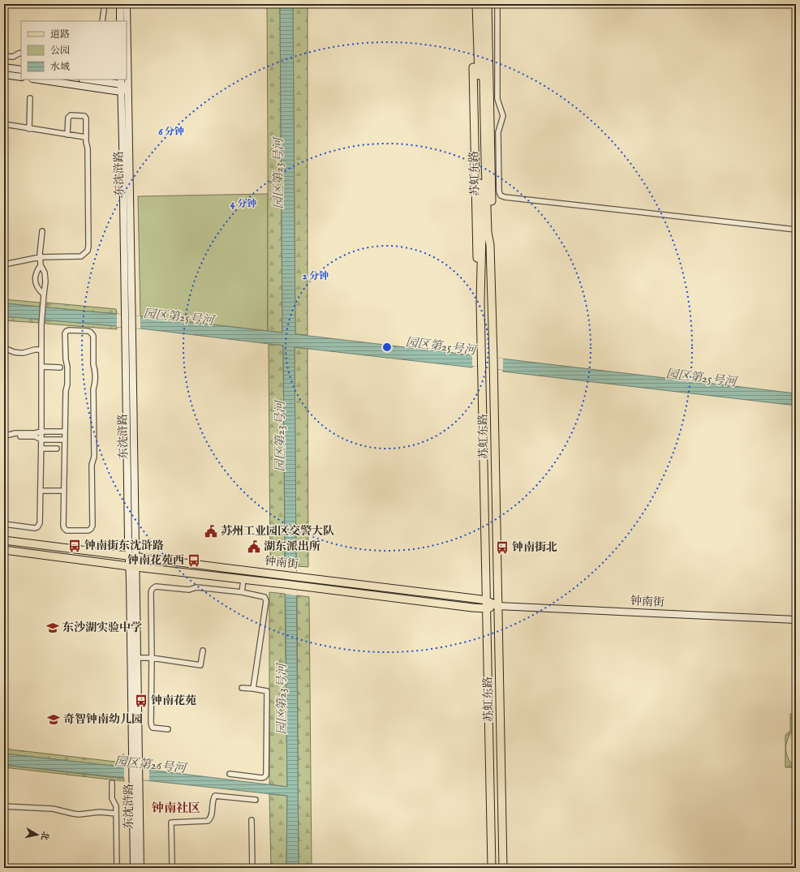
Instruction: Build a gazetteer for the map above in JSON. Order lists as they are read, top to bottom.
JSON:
{
  "streets": {
    "main road": ["东沈浒路", "苏虹东路", "钟南街"]
  },
  "crossings": [
    ["东沈浒路", "钟南街"],
    ["苏虹东路", "钟南街"]
  ],
  "districts": ["钟南社区"],
  "water": ["园区第23号河", "园区第25号河", "园区第26号河"],
  "places": {
    "public building": ["苏州工业园区交警大队", "湖东派出所"],
    "bus stop": [
      "钟南街东沈浒路",
      "钟南街北",
      "钟南花苑西",
      "钟南花苑"
    ],
    "school or university": ["东沙湖实验中学", "奇智钟南幼儿园"]
  },
  "legend": ["道路", "公园", "水域"],
  "north": "right",
  "rings": ["6 分钟", "4 分钟", "2 分钟"]
}
